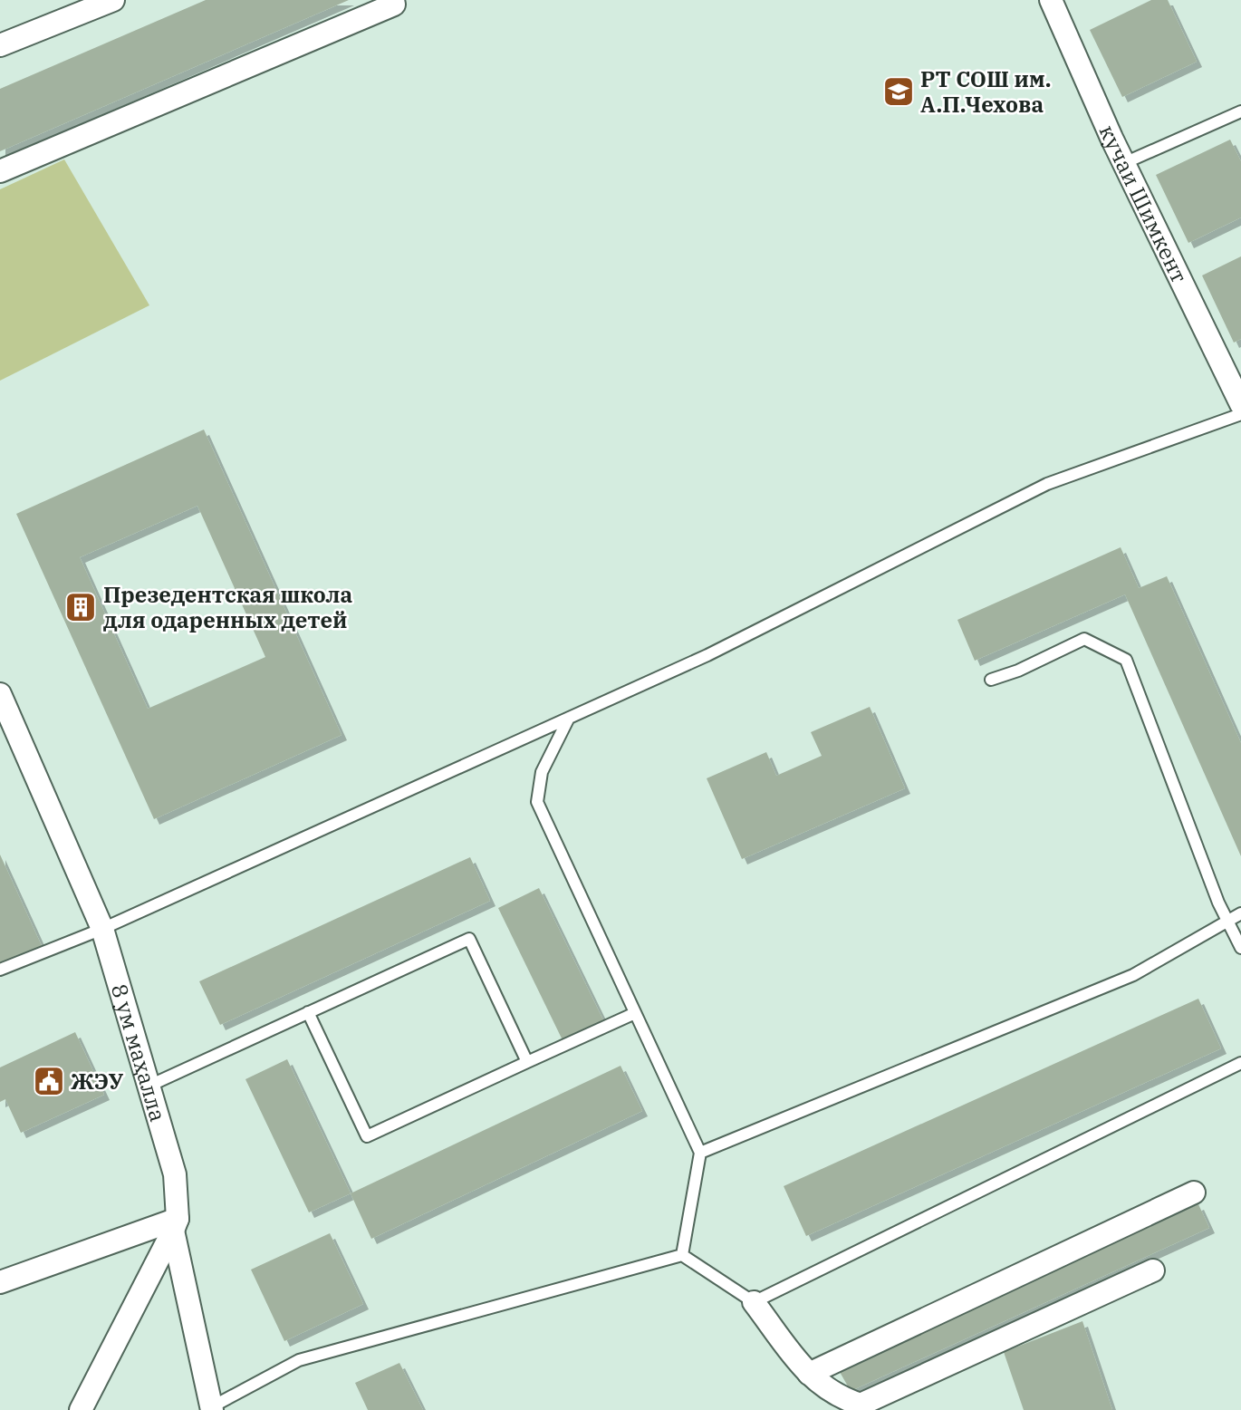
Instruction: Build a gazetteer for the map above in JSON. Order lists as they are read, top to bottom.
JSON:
{
  "streets": {
    "street": ["кучаи Шимкент", "8 ум маҳалла"]
  },
  "places": {
    "school or university": ["РТ СОШ им. А.П.Чехова"],
    "building": ["Презедентская школа для одаренных детей"],
    "public building": ["ЖЭУ"]
  }
}
